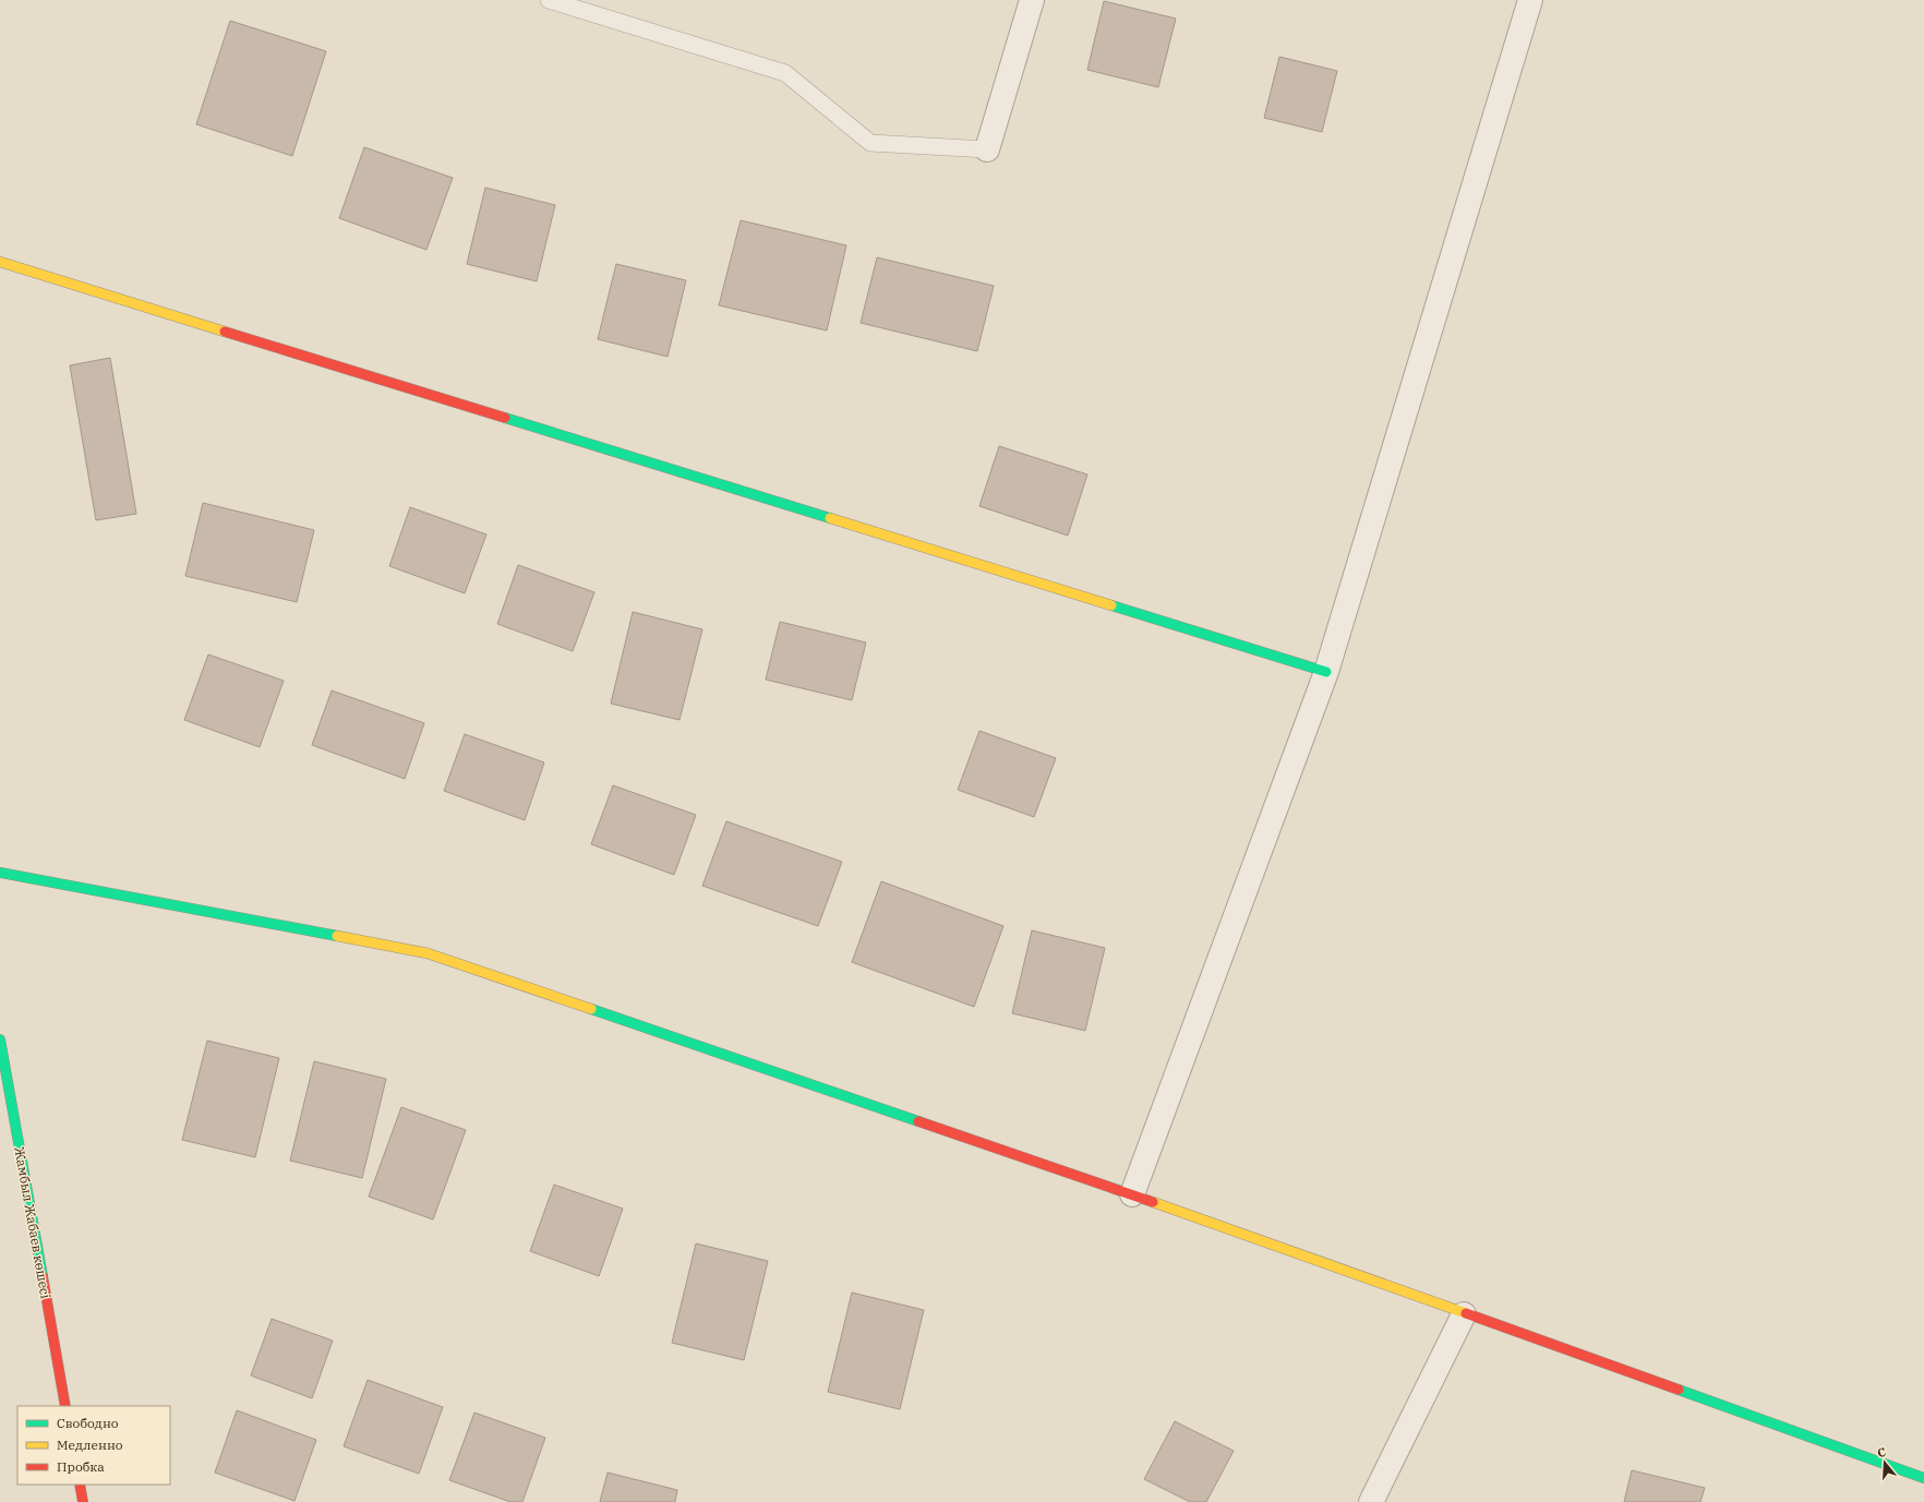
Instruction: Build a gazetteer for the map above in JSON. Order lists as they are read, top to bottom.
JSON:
{
  "streets": {
    "street": ["Жамбыл Жабаев көшесі"]
  },
  "legend": ["Свободно", "Медленно", "Пробка"],
  "north": "top"
}
